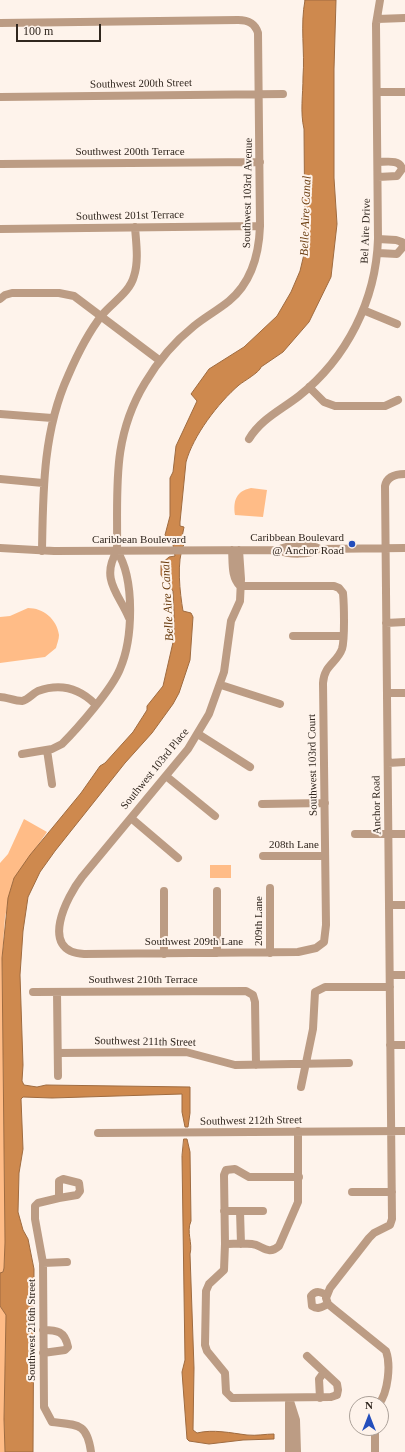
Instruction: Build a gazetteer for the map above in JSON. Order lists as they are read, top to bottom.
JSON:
{
  "streets": {
    "street": [
      "Southwest 200th Street",
      "Southwest 200th Terrace",
      "Southwest 103rd Avenue",
      "Southwest 201st Terrace",
      "Bel Aire Drive",
      "Caribbean Boulevard",
      "Southwest 103rd Court",
      "Southwest 103rd Place",
      "Anchor Road",
      "208th Lane",
      "209th Lane",
      "Southwest 209th Lane",
      "Southwest 210th Terrace",
      "Southwest 211th Street",
      "Southwest 212th Street",
      "Southwest 216th Street"
    ]
  },
  "crossings": [
    ["Southwest 200th Street", "Southwest 103rd Avenue"],
    ["Southwest 200th Terrace", "Southwest 103rd Avenue"],
    ["Southwest 103rd Avenue", "Southwest 201st Terrace"],
    ["Southwest 103rd Avenue", "Caribbean Boulevard"],
    ["Caribbean Boulevard", "Southwest 103rd Place"],
    ["Caribbean Boulevard", "Anchor Road"],
    ["Southwest 103rd Court", "Southwest 103rd Place"],
    ["Southwest 103rd Court", "208th Lane"],
    ["Southwest 103rd Court", "Southwest 209th Lane"],
    ["Southwest 103rd Place", "Southwest 209th Lane"],
    ["Anchor Road", "Southwest 212th Street"],
    ["209th Lane", "Southwest 209th Lane"],
    ["Southwest 210th Terrace", "Southwest 211th Street"]
  ],
  "water": ["Belle Aire Canal"],
  "places": ["Caribbean Boulevard @ Anchor Road"],
  "scale_bar": "100 m",
  "north": "top"
}
